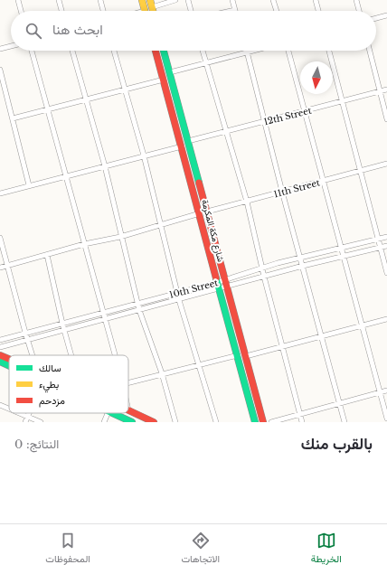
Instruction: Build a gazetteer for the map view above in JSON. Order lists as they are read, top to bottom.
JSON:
{
  "streets": {
    "main road": ["شارع مكة المكرمة"],
    "street": ["12th Street", "11th Street", "10th Street"]
  },
  "crossings": [
    ["12th Street", "شارع مكة المكرمة"],
    ["11th Street", "شارع مكة المكرمة"],
    ["شارع مكة المكرمة", "10th Street"]
  ],
  "legend": ["سالك", "بطيء", "مزدحم"],
  "north": "bottom",
  "page": {
    "search": "ابحث هنا",
    "heading": ["بالقرب منك", "النتائج: 0"],
    "nav": ["الخريطة", "الاتجاهات", "المحفوظات"]
  }
}
